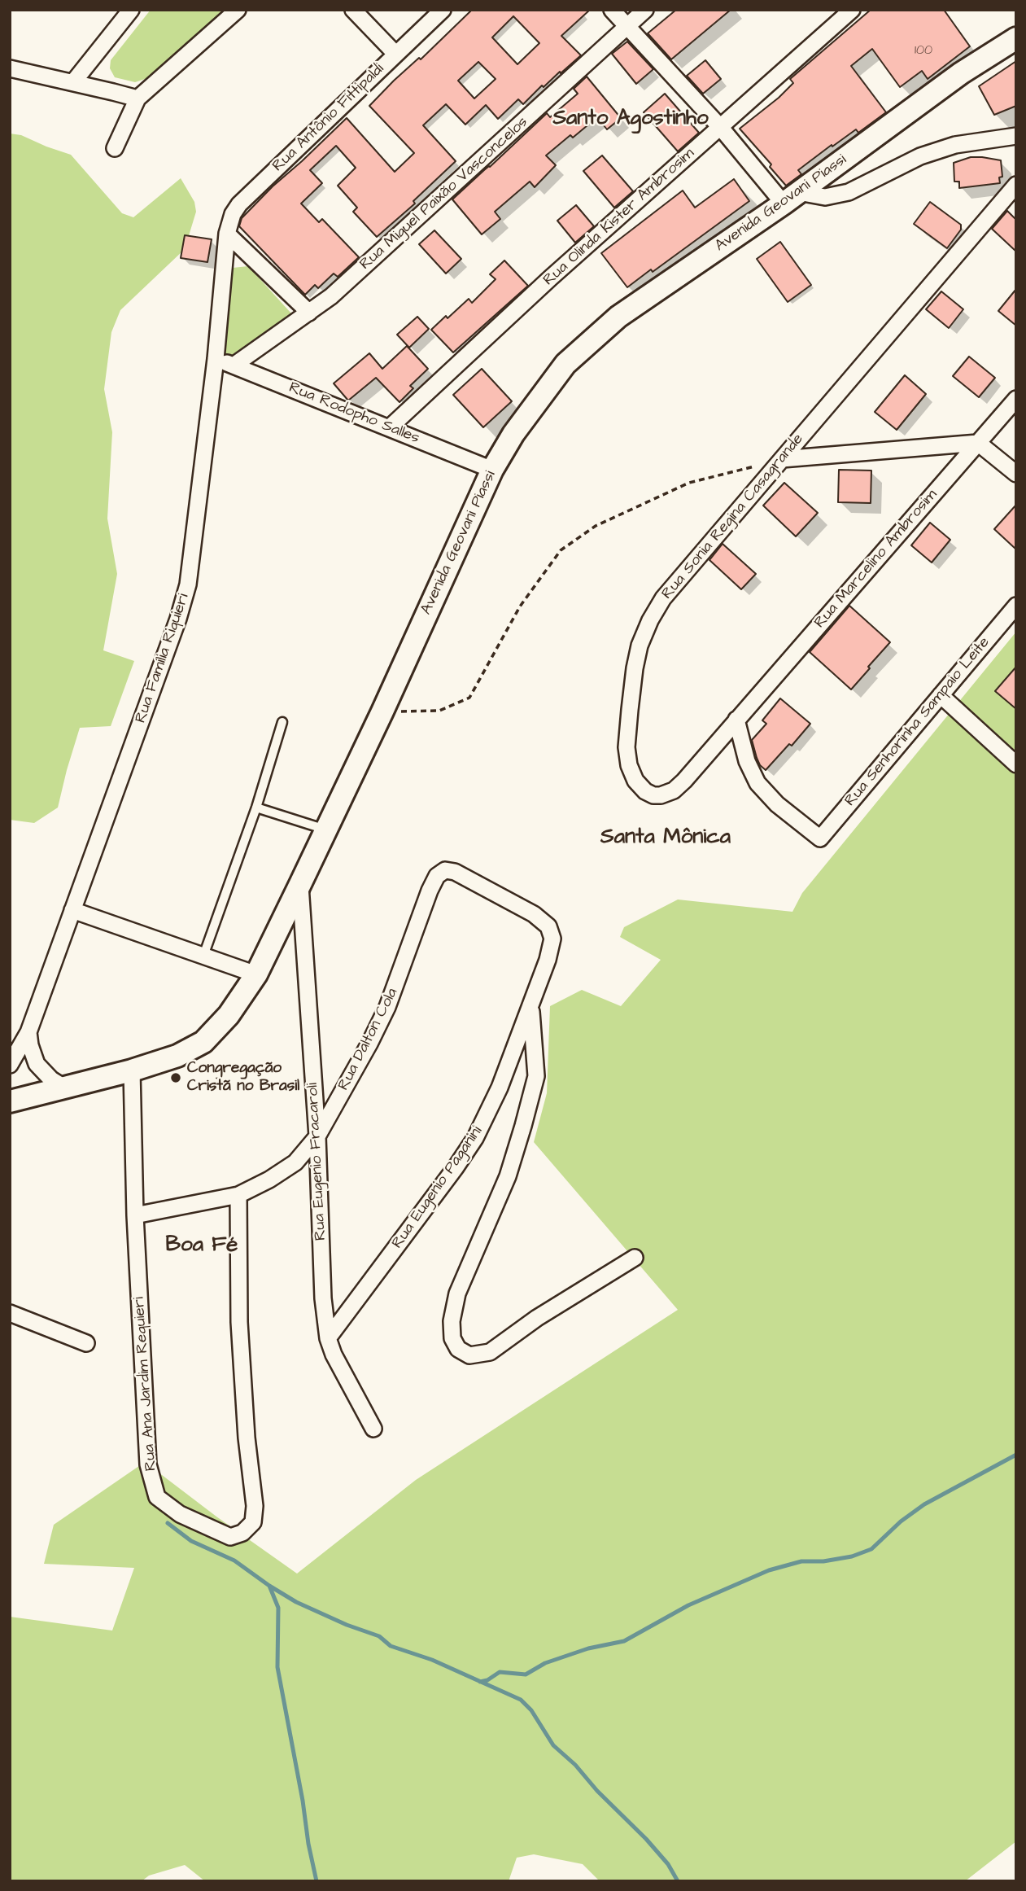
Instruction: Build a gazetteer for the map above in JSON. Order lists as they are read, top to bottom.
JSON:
{
  "streets": {
    "main road": ["Avenida Geovani Piassi"],
    "street": [
      "Rua Antônio Fittipaldi",
      "Rua Miguel Paixão Vasconcelos",
      "Rua Olinda Kister Ambrosim",
      "Rua Rodopho Salles",
      "Rua Sonia Regina Casagrande",
      "Rua Marcelino Ambrosim",
      "Rua Família Riquieri",
      "Rua Senhorinha Sampaio Leite",
      "Rua Dalton Cola",
      "Rua Eugenio Fracaroli",
      "Rua Eugenio Paganini",
      "Rua Ana Jardim Requieri"
    ]
  },
  "crossings": [
    ["Rua Antônio Fittipaldi", "Rua Família Riquieri"],
    ["Rua Miguel Paixão Vasconcelos", "Rua Rodopho Salles"],
    ["Avenida Geovani Piassi", "Rua Rodopho Salles"],
    ["Avenida Geovani Piassi", "Rua Eugenio Fracaroli"],
    ["Avenida Geovani Piassi", "Rua Ana Jardim Requieri"],
    ["Rua Olinda Kister Ambrosim", "Rua Rodopho Salles"],
    ["Rua Rodopho Salles", "Rua Família Riquieri"],
    ["Rua Sonia Regina Casagrande", "Rua Marcelino Ambrosim"],
    ["Rua Sonia Regina Casagrande", "Rua Senhorinha Sampaio Leite"],
    ["Rua Marcelino Ambrosim", "Rua Senhorinha Sampaio Leite"],
    ["Rua Dalton Cola", "Rua Eugenio Fracaroli"],
    ["Rua Dalton Cola", "Rua Eugenio Paganini"],
    ["Rua Dalton Cola", "Rua Ana Jardim Requieri"],
    ["Rua Eugenio Fracaroli", "Rua Eugenio Paganini"]
  ],
  "districts": ["Santo Agostinho", "Santa Mônica", "Boa Fé"],
  "places": ["Congregação Cristã no Brasil"],
  "house_numbers": ["100"]
}
